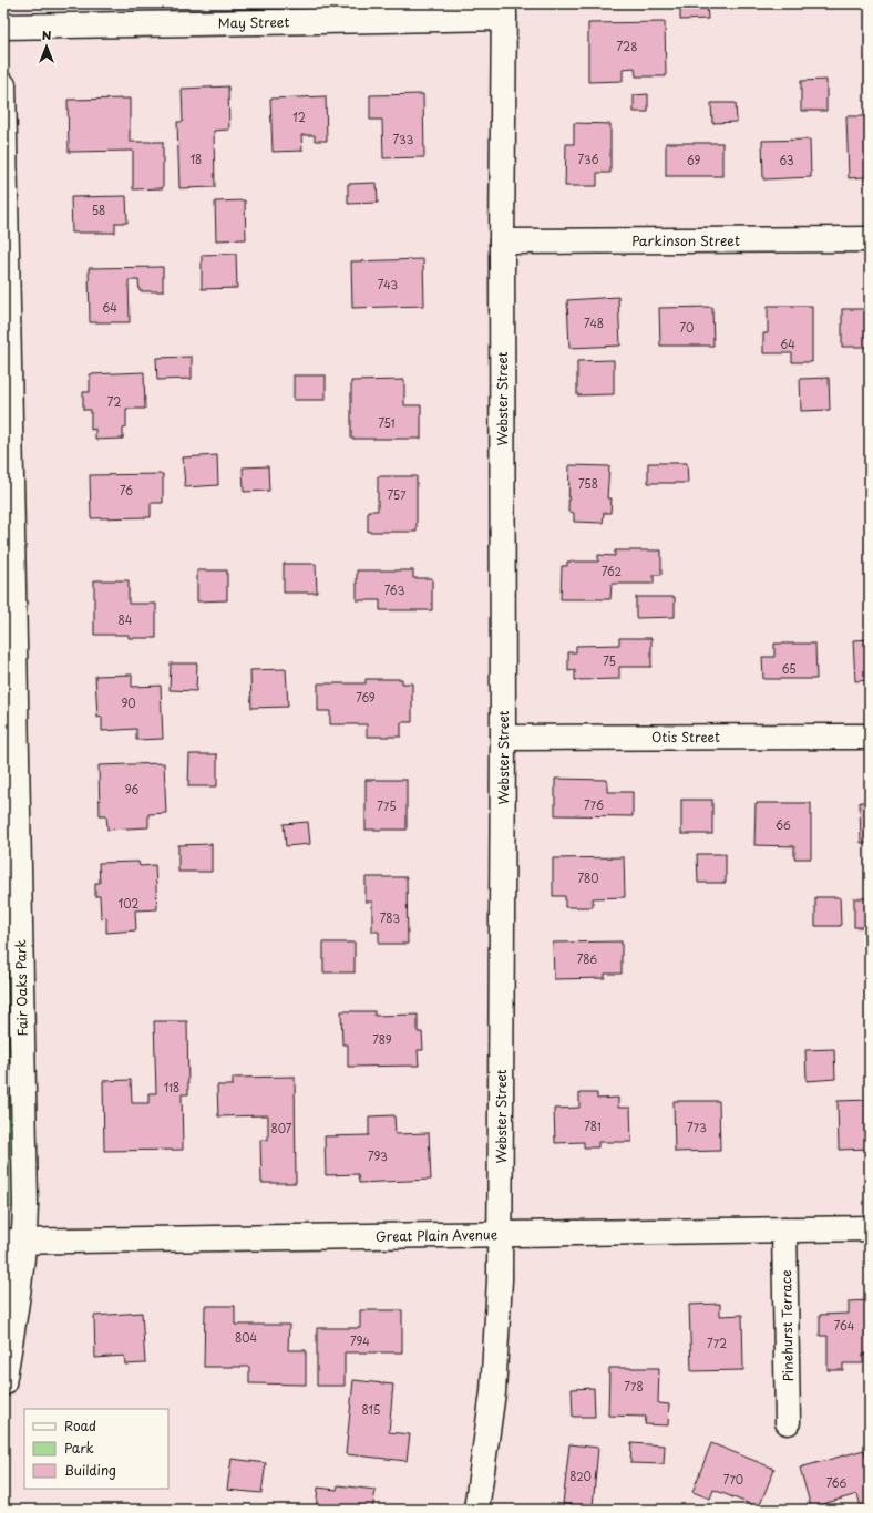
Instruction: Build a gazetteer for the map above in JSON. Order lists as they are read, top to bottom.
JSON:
{
  "streets": {
    "street": [
      "May Street",
      "Parkinson Street",
      "Webster Street",
      "Otis Street",
      "Fair Oaks Park",
      "Great Plain Avenue",
      "Pinehurst Terrace"
    ]
  },
  "crossings": [
    ["May Street", "Webster Street"],
    ["Parkinson Street", "Webster Street"],
    ["Webster Street", "Otis Street"],
    ["Webster Street", "Great Plain Avenue"],
    ["Fair Oaks Park", "Great Plain Avenue"],
    ["Great Plain Avenue", "Pinehurst Terrace"]
  ],
  "house_numbers": [
    "728",
    "12",
    "733",
    "18",
    "736",
    "69",
    "63",
    "58",
    "743",
    "64",
    "748",
    "70",
    "64",
    "72",
    "751",
    "758",
    "76",
    "757",
    "762",
    "763",
    "84",
    "75",
    "65",
    "769",
    "90",
    "96",
    "776",
    "775",
    "66",
    "780",
    "102",
    "783",
    "786",
    "789",
    "118",
    "781",
    "773",
    "807",
    "793",
    "764",
    "804",
    "794",
    "772",
    "778",
    "815",
    "820",
    "770",
    "766"
  ],
  "legend": ["Road", "Park", "Building"],
  "north": "top"
}
